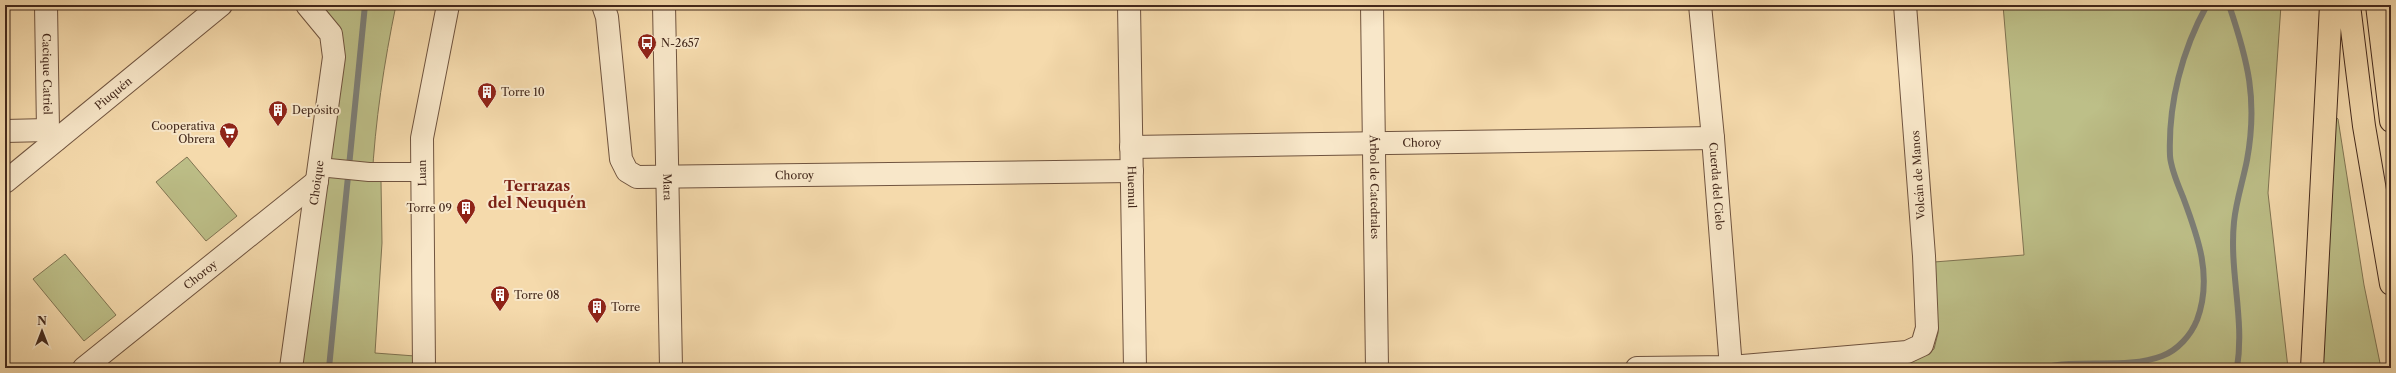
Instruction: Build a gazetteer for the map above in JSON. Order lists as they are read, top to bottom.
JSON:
{
  "streets": {
    "street": [
      "Cacique Catriel",
      "Piuquén",
      "Choroy",
      "Luan",
      "Volcán de Manos",
      "Choique",
      "Huemul",
      "Árbol de Catedrales",
      "Cuerda del Cielo",
      "Mara"
    ]
  },
  "crossings": [
    ["Cacique Catriel", "Piuquén"],
    ["Choroy", "Choique"],
    ["Choroy", "Huemul"],
    ["Choroy", "Árbol de Catedrales"],
    ["Choroy", "Cuerda del Cielo"],
    ["Choroy", "Mara"],
    ["Volcán de Manos", "Cuerda del Cielo"]
  ],
  "districts": ["Terrazas del Neuquén"],
  "places": {
    "bus stop": ["N-2657"],
    "building": [
      "Torre 10",
      "Depósito",
      "Torre 09",
      "Torre 08",
      "Torre"
    ],
    "supermarket": ["Cooperativa Obrera"]
  },
  "north": "top"
}
